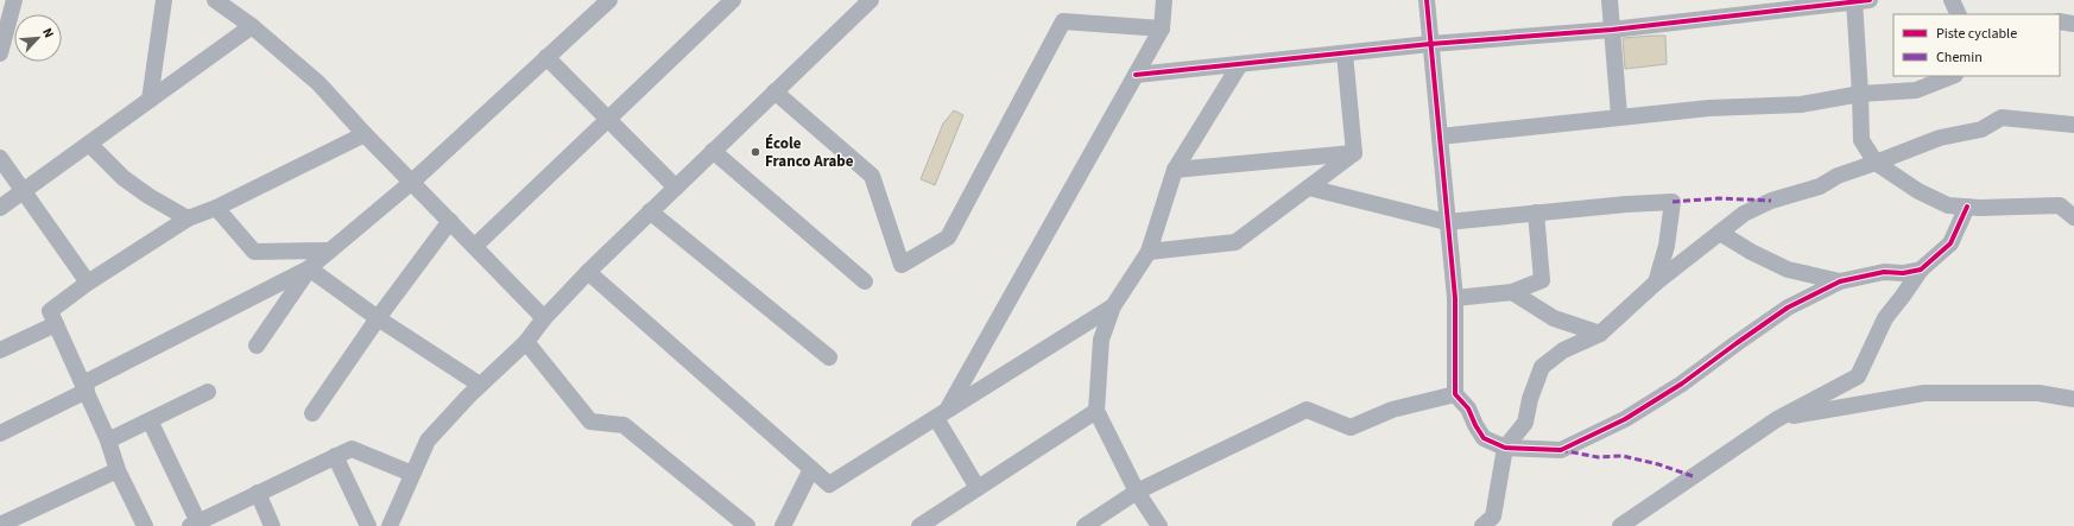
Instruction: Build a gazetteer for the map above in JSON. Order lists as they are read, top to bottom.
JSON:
{
  "places": ["École Franco Arabe"],
  "legend": ["Piste cyclable", "Chemin"],
  "north": "top right"
}
